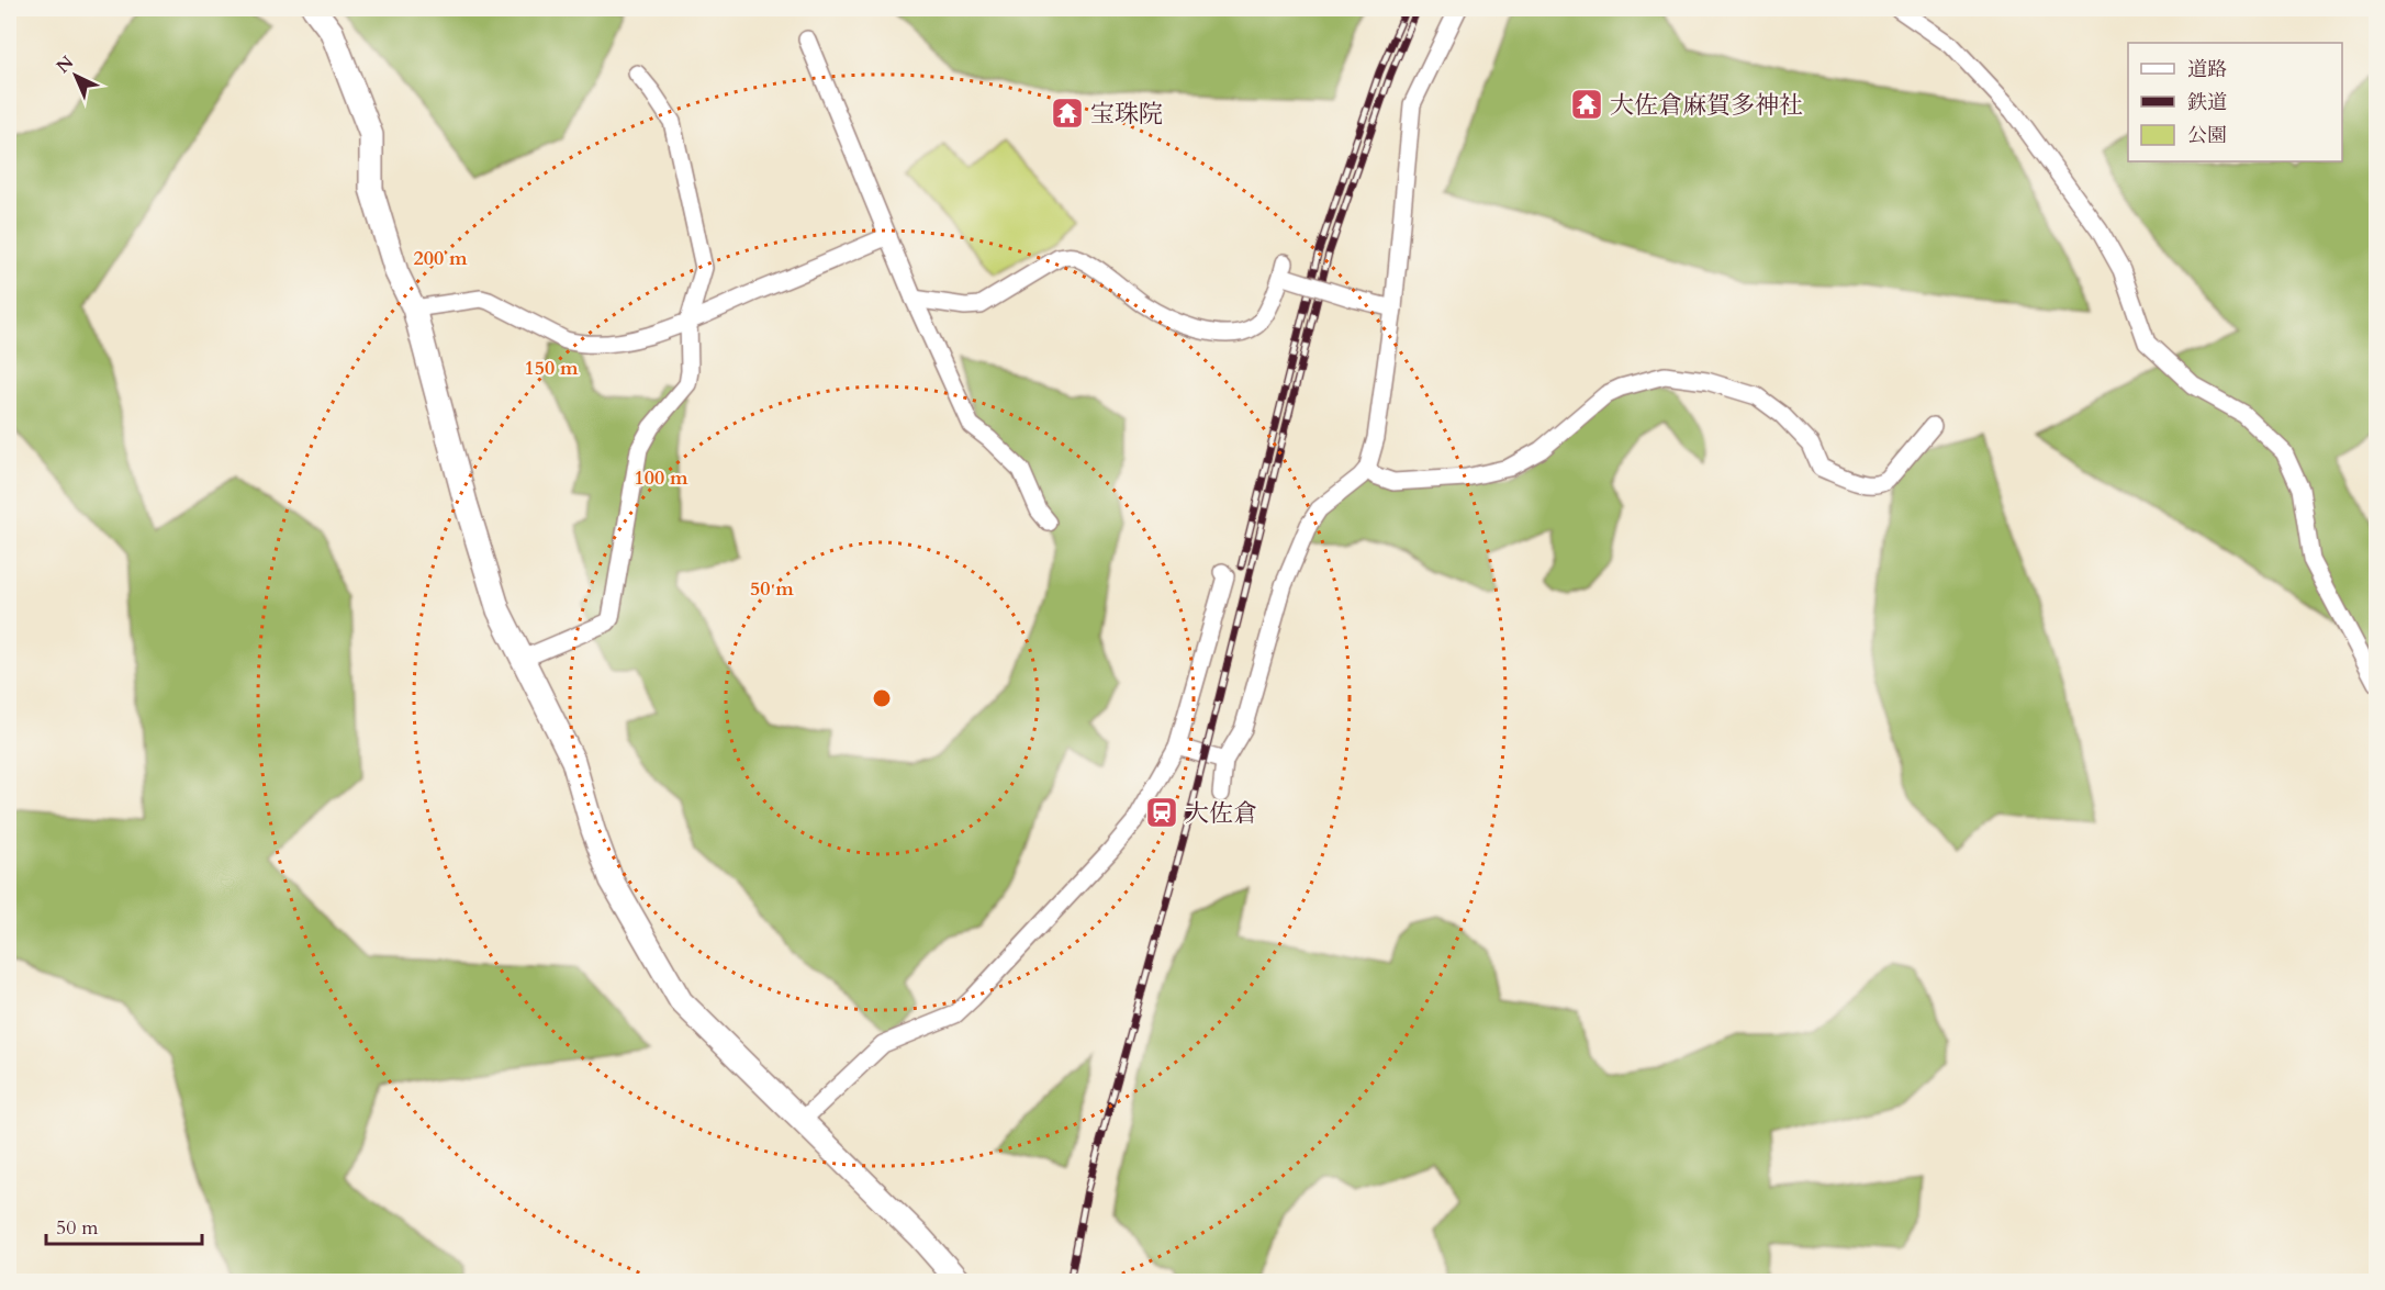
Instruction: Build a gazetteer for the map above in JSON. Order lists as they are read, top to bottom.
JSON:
{
  "places": {
    "temple": ["大佐倉麻賀多神社", "宝珠院"],
    "station": ["大佐倉"]
  },
  "legend": ["道路", "鉄道", "公園"],
  "scale_bar": "50 m",
  "north": "top left",
  "rings": [
    "200 m",
    "150 m",
    "100 m",
    "50 m"
  ]
}
